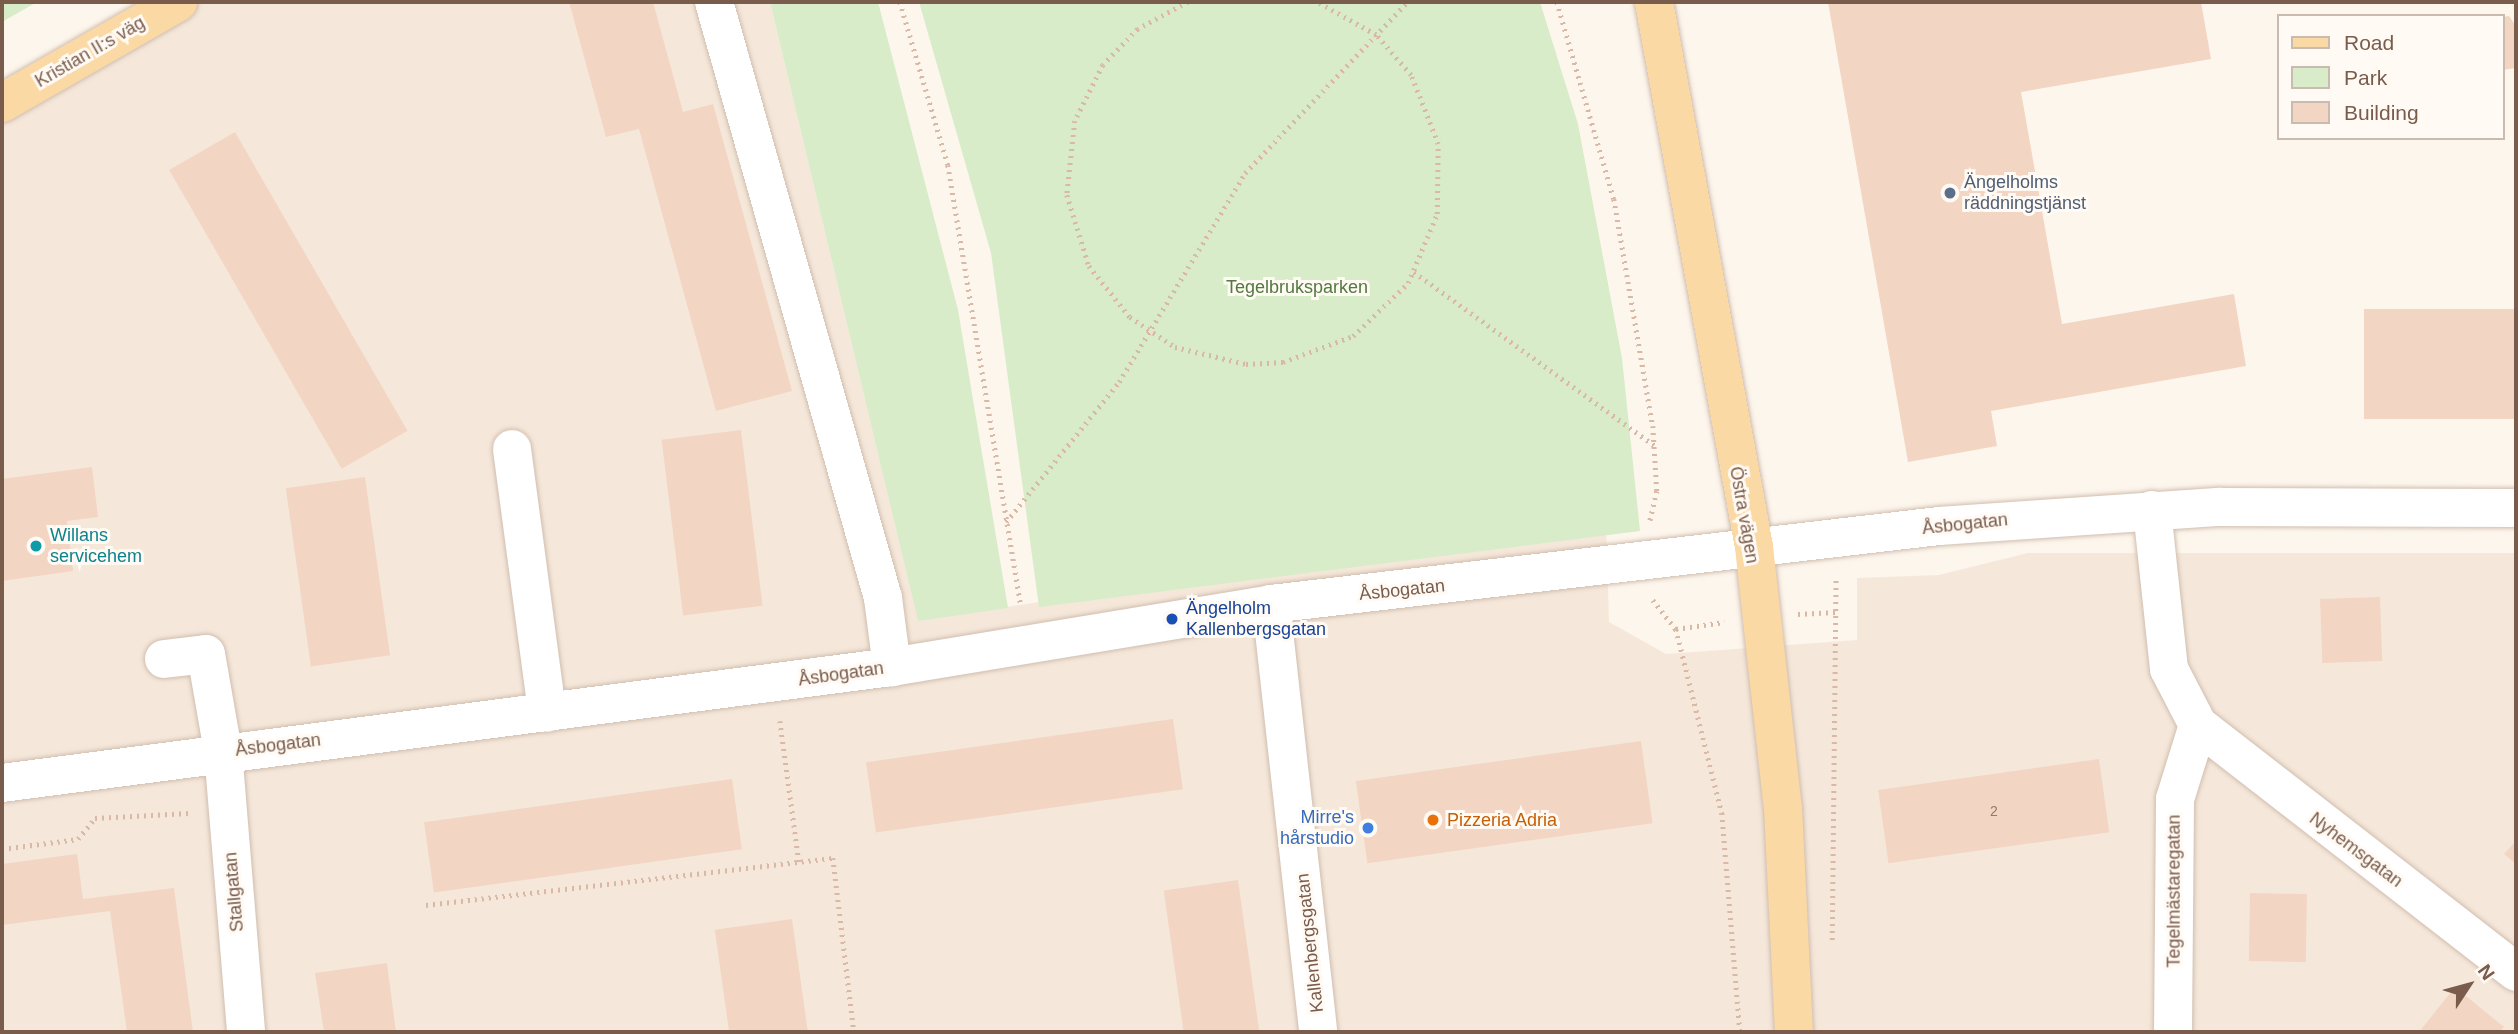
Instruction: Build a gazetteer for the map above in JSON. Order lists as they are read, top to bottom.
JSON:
{
  "streets": {
    "main road": ["Kristian II:s väg", "Östra vägen"],
    "street": [
      "Åsbogatan",
      "Nyhemsgatan",
      "Tegelmästaregatan",
      "Stallgatan",
      "Kallenbergsgatan"
    ]
  },
  "crossings": [
    ["Östra vägen", "Åsbogatan"],
    ["Åsbogatan", "Stallgatan"],
    ["Åsbogatan", "Kallenbergsgatan"],
    ["Nyhemsgatan", "Tegelmästaregatan"]
  ],
  "parks": ["Tegelbruksparken"],
  "places": [
    "Ängelholms räddningstjänst",
    "Willans servicehem",
    "Ängelholm Kallenbergsgatan",
    "Pizzeria Adria",
    "Mirre's hårstudio"
  ],
  "house_numbers": ["2"],
  "legend": ["Road", "Park", "Building"],
  "north": "top right"
}
